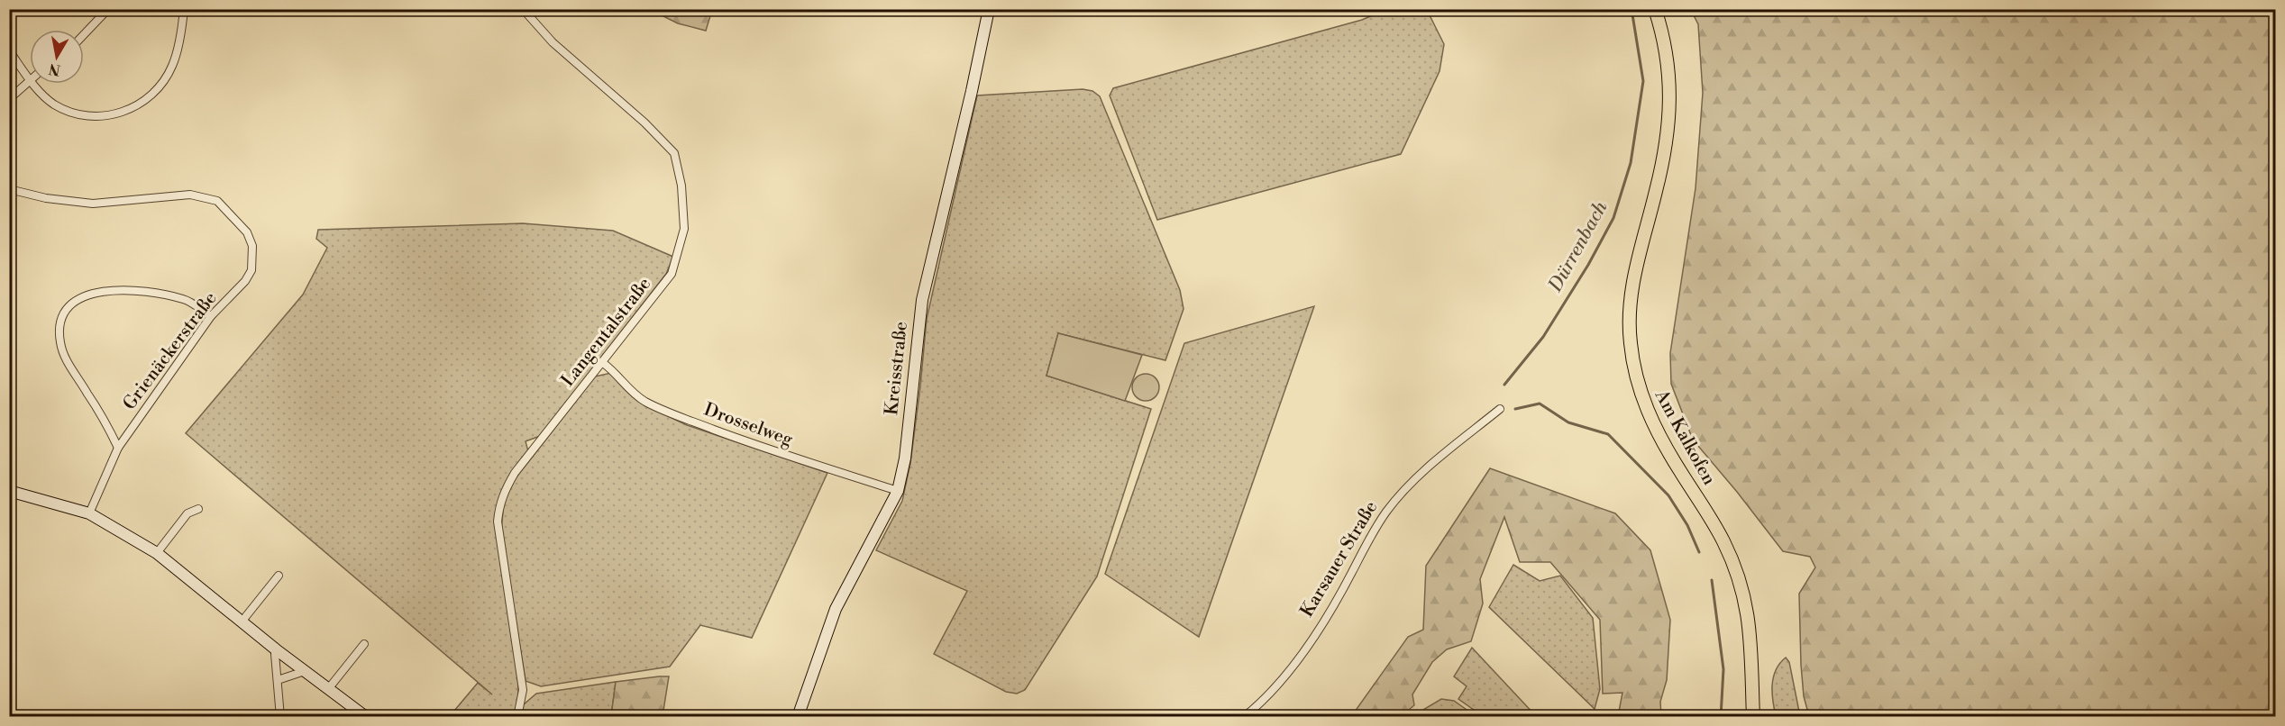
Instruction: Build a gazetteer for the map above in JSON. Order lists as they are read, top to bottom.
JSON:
{
  "streets": {
    "main road": ["Am Kalkofen"],
    "street": [
      "Langentalstraße",
      "Grienäckerstraße",
      "Kreisstraße",
      "Drosselweg",
      "Karsauer Straße"
    ]
  },
  "crossings": [
    ["Langentalstraße", "Drosselweg"],
    ["Kreisstraße", "Drosselweg"]
  ],
  "water": ["Dürrenbach"],
  "north": "bottom"
}
